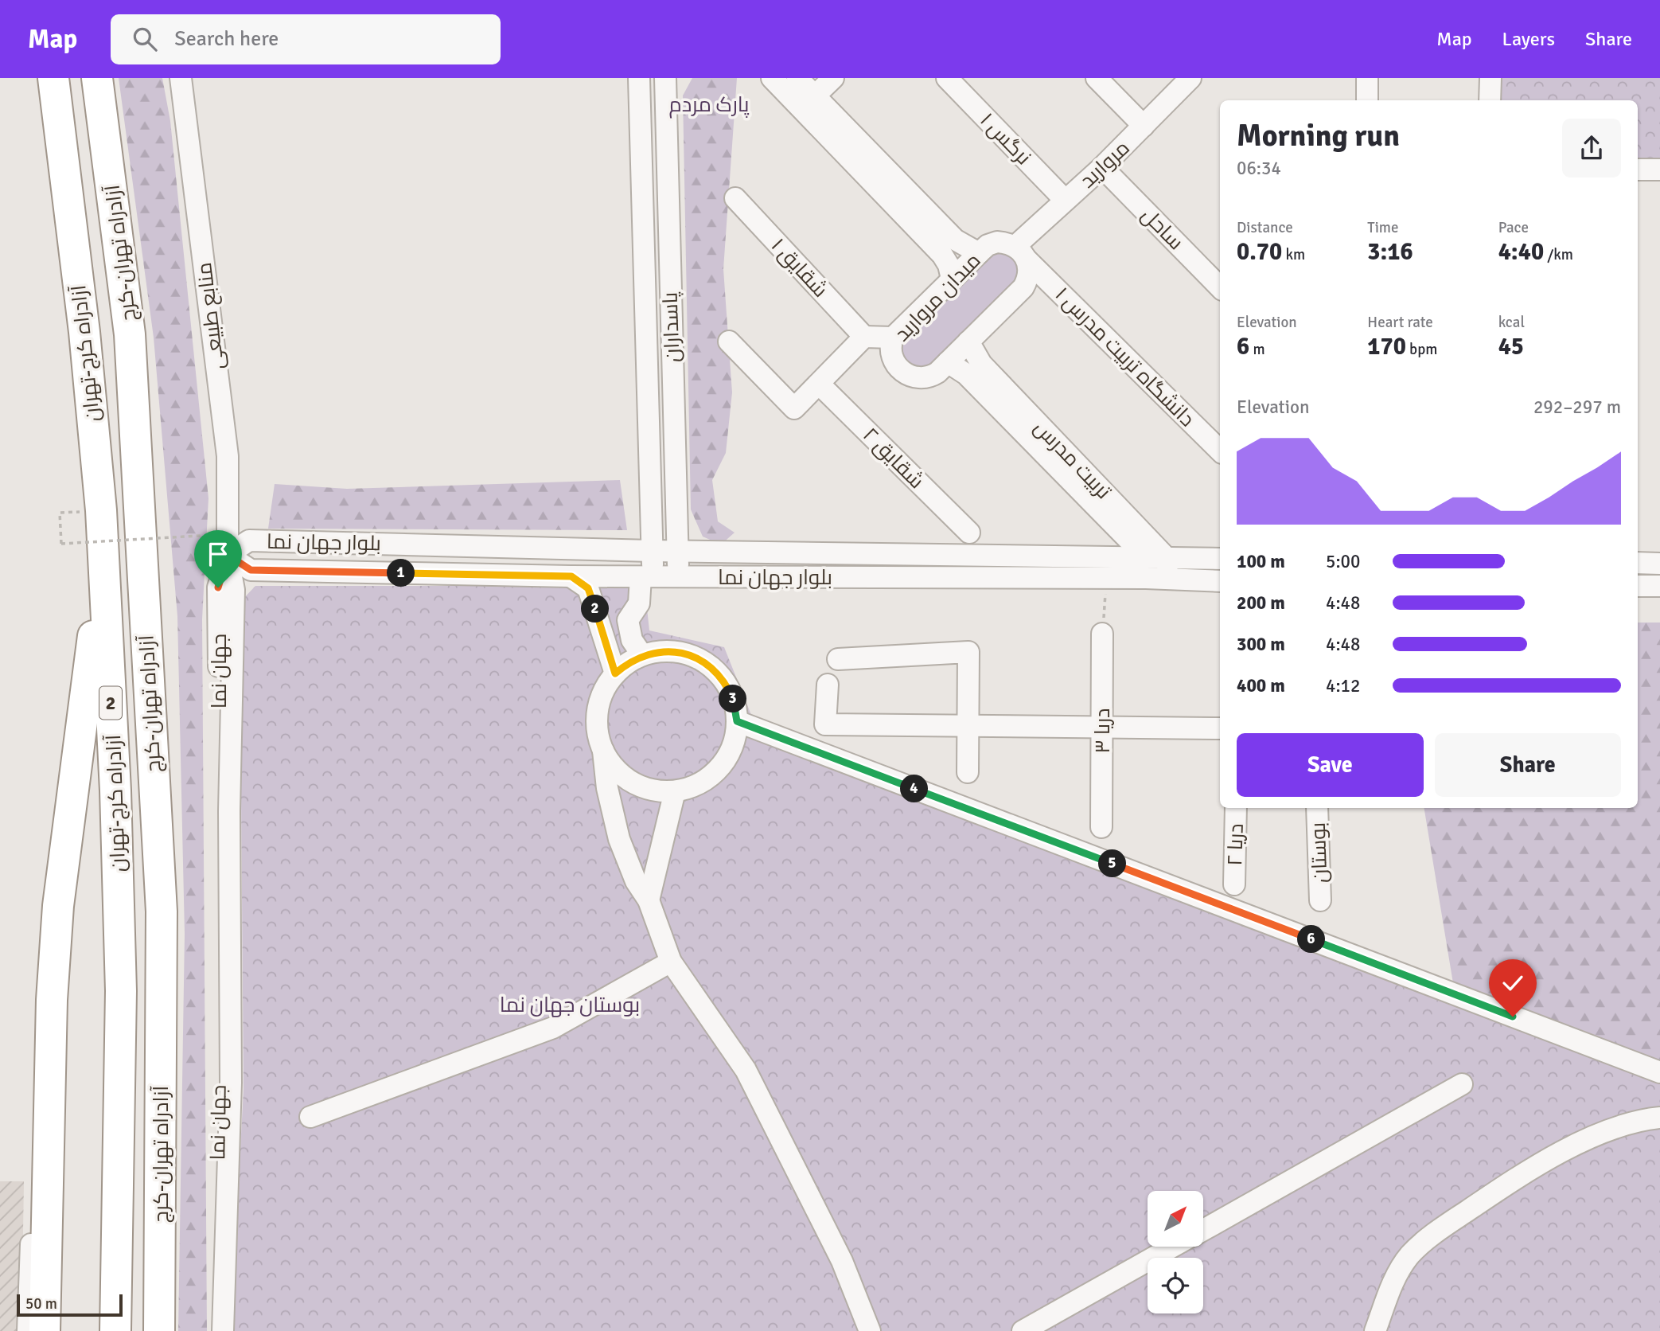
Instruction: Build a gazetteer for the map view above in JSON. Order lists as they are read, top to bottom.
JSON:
{
  "streets": {
    "highway": ["آزادراه تهران-کرج", "آزادراه کرج-تهران", "2"],
    "street": [
      "نرگس ۱",
      "مروارید",
      "ساحل",
      "شقایق ۱",
      "میدان مروارید",
      "منابع طبیعی",
      "پاسداران",
      "۱ دانشگاه تربیت مدرس",
      "شقایق ۲",
      "تربیت مدرس",
      "بلوار جهان نما",
      "جهان نما",
      "دریا ۳",
      "دریا ۲",
      "بوستان"
    ]
  },
  "crossings": [
    ["نرگس ۱", "مروارید"],
    ["مروارید", "ساحل"],
    ["مروارید", "میدان مروارید"],
    ["مروارید", "۱ دانشگاه تربیت مدرس"],
    ["میدان مروارید", "۱ دانشگاه تربیت مدرس"],
    ["میدان مروارید", "تربیت مدرس"],
    ["منابع طبیعی", "بلوار جهان نما"],
    ["منابع طبیعی", "جهان نما"],
    ["پاسداران", "بلوار جهان نما"],
    ["تربیت مدرس", "بلوار جهان نما"],
    ["بلوار جهان نما", "جهان نما"]
  ],
  "parks": ["پارک مردم", "بوستان جهان نما"],
  "scale_bar": "50 m",
  "north": "top right",
  "page": {
    "header": "Map",
    "search": "Search here",
    "nav": ["Map", "Layers", "Share"],
    "heading": ["Morning run", "06:34"],
    "stats": [
      ["Distance", "0.70 km"],
      ["Time", "3:16"],
      ["Pace", "4:40 /km"],
      ["Elevation", "6 m"],
      ["Heart rate", "170 bpm"],
      ["kcal", "45"]
    ],
    "chart": ["Elevation", "292–297 m"],
    "list": [
      {
        "name": "100 m",
        "note": "5:00"
      },
      {
        "name": "200 m",
        "note": "4:48"
      },
      {
        "name": "300 m",
        "note": "4:48"
      },
      {
        "name": "400 m",
        "note": "4:12"
      }
    ],
    "pins": [
      "1",
      "2",
      "3",
      "4",
      "5",
      "6"
    ],
    "buttons": ["Save", "Share"],
    "scale": "50 m"
  }
}
